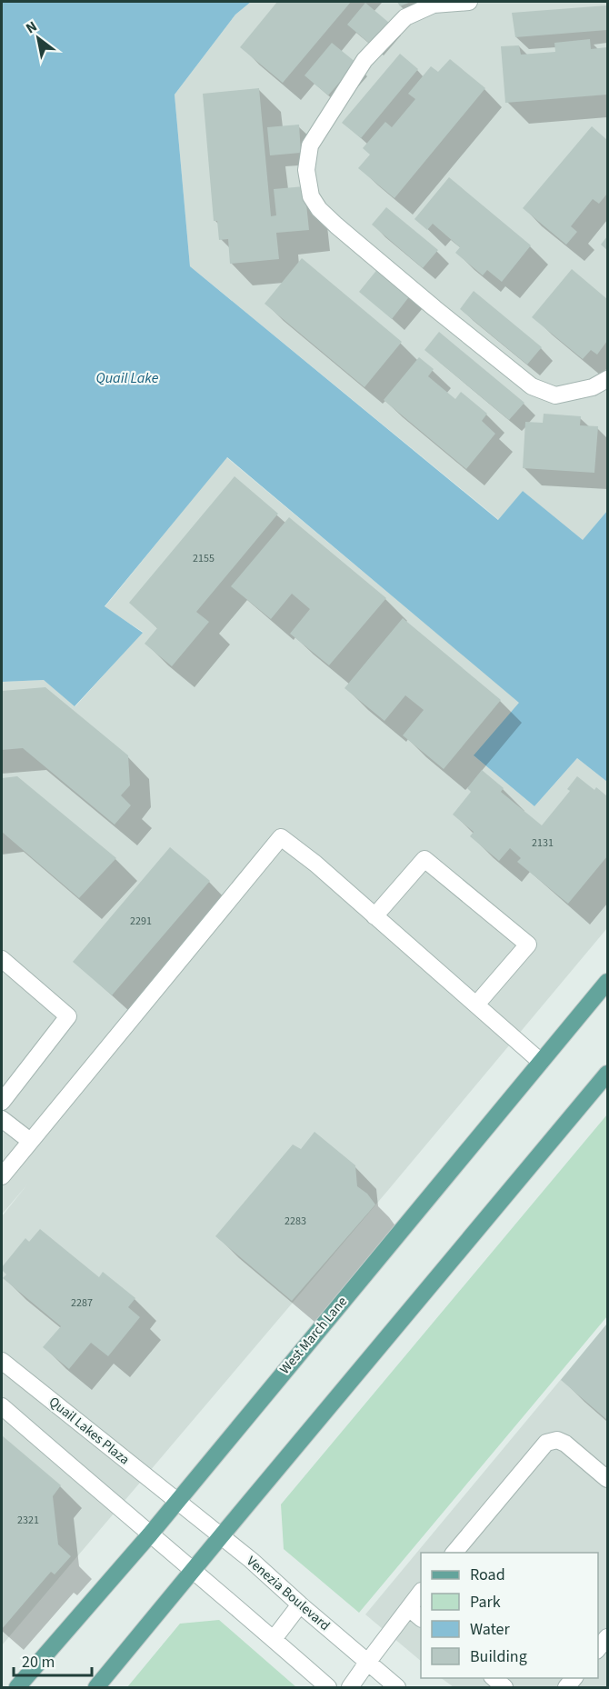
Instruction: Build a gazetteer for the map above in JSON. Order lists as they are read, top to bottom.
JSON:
{
  "streets": {
    "main road": ["West March Lane"],
    "street": ["Quail Lakes Plaza", "Venezia Boulevard"]
  },
  "crossings": [
    ["West March Lane", "Quail Lakes Plaza"],
    ["West March Lane", "Venezia Boulevard"],
    ["Quail Lakes Plaza", "Venezia Boulevard"]
  ],
  "water": ["Quail Lake"],
  "house_numbers": [
    "2155",
    "2131",
    "2291",
    "2283",
    "2287",
    "2321"
  ],
  "legend": [
    "Road",
    "Park",
    "Water",
    "Building"
  ],
  "scale_bar": "20 m",
  "north": "top left"
}
